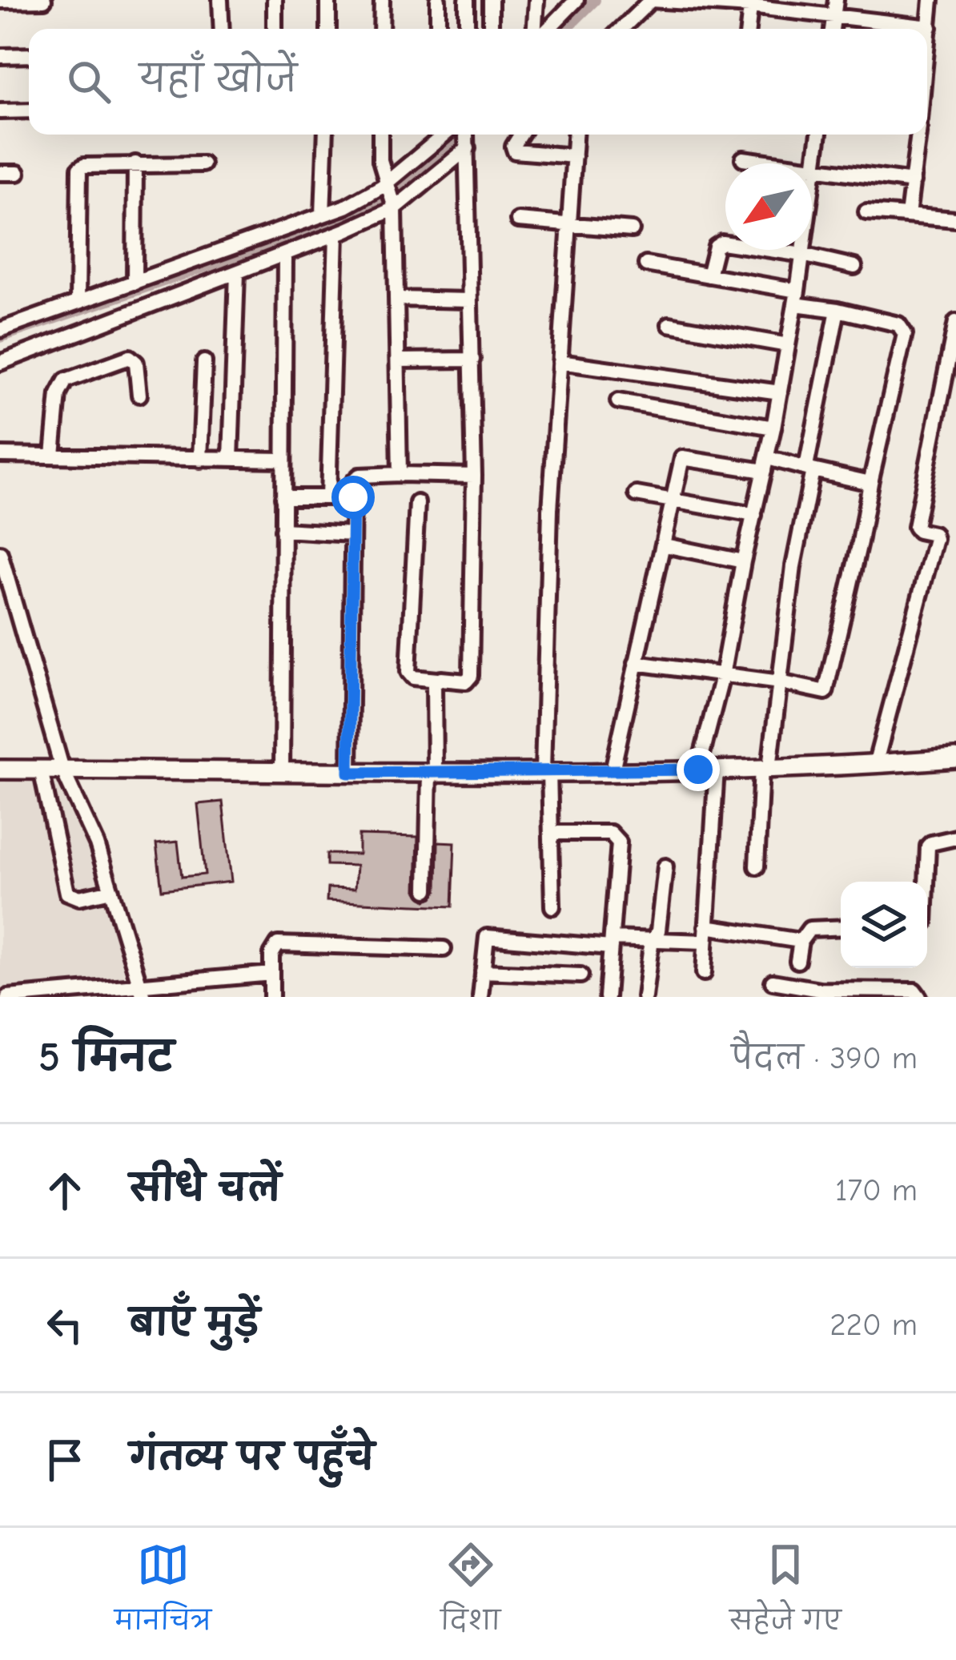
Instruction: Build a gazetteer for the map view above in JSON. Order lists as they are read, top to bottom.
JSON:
{
  "north": "bottom left",
  "page": {
    "search": "यहाँ खोजें",
    "heading": ["5 मिनट", "पैदल · 390 m"],
    "list": [
      ["सीधे चलें", "170 m"],
      ["बाएँ मुड़ें", "220 m"],
      "गंतव्य पर पहुँचे"
    ],
    "nav": ["मानचित्र", "दिशा", "सहेजे गए"]
  }
}
